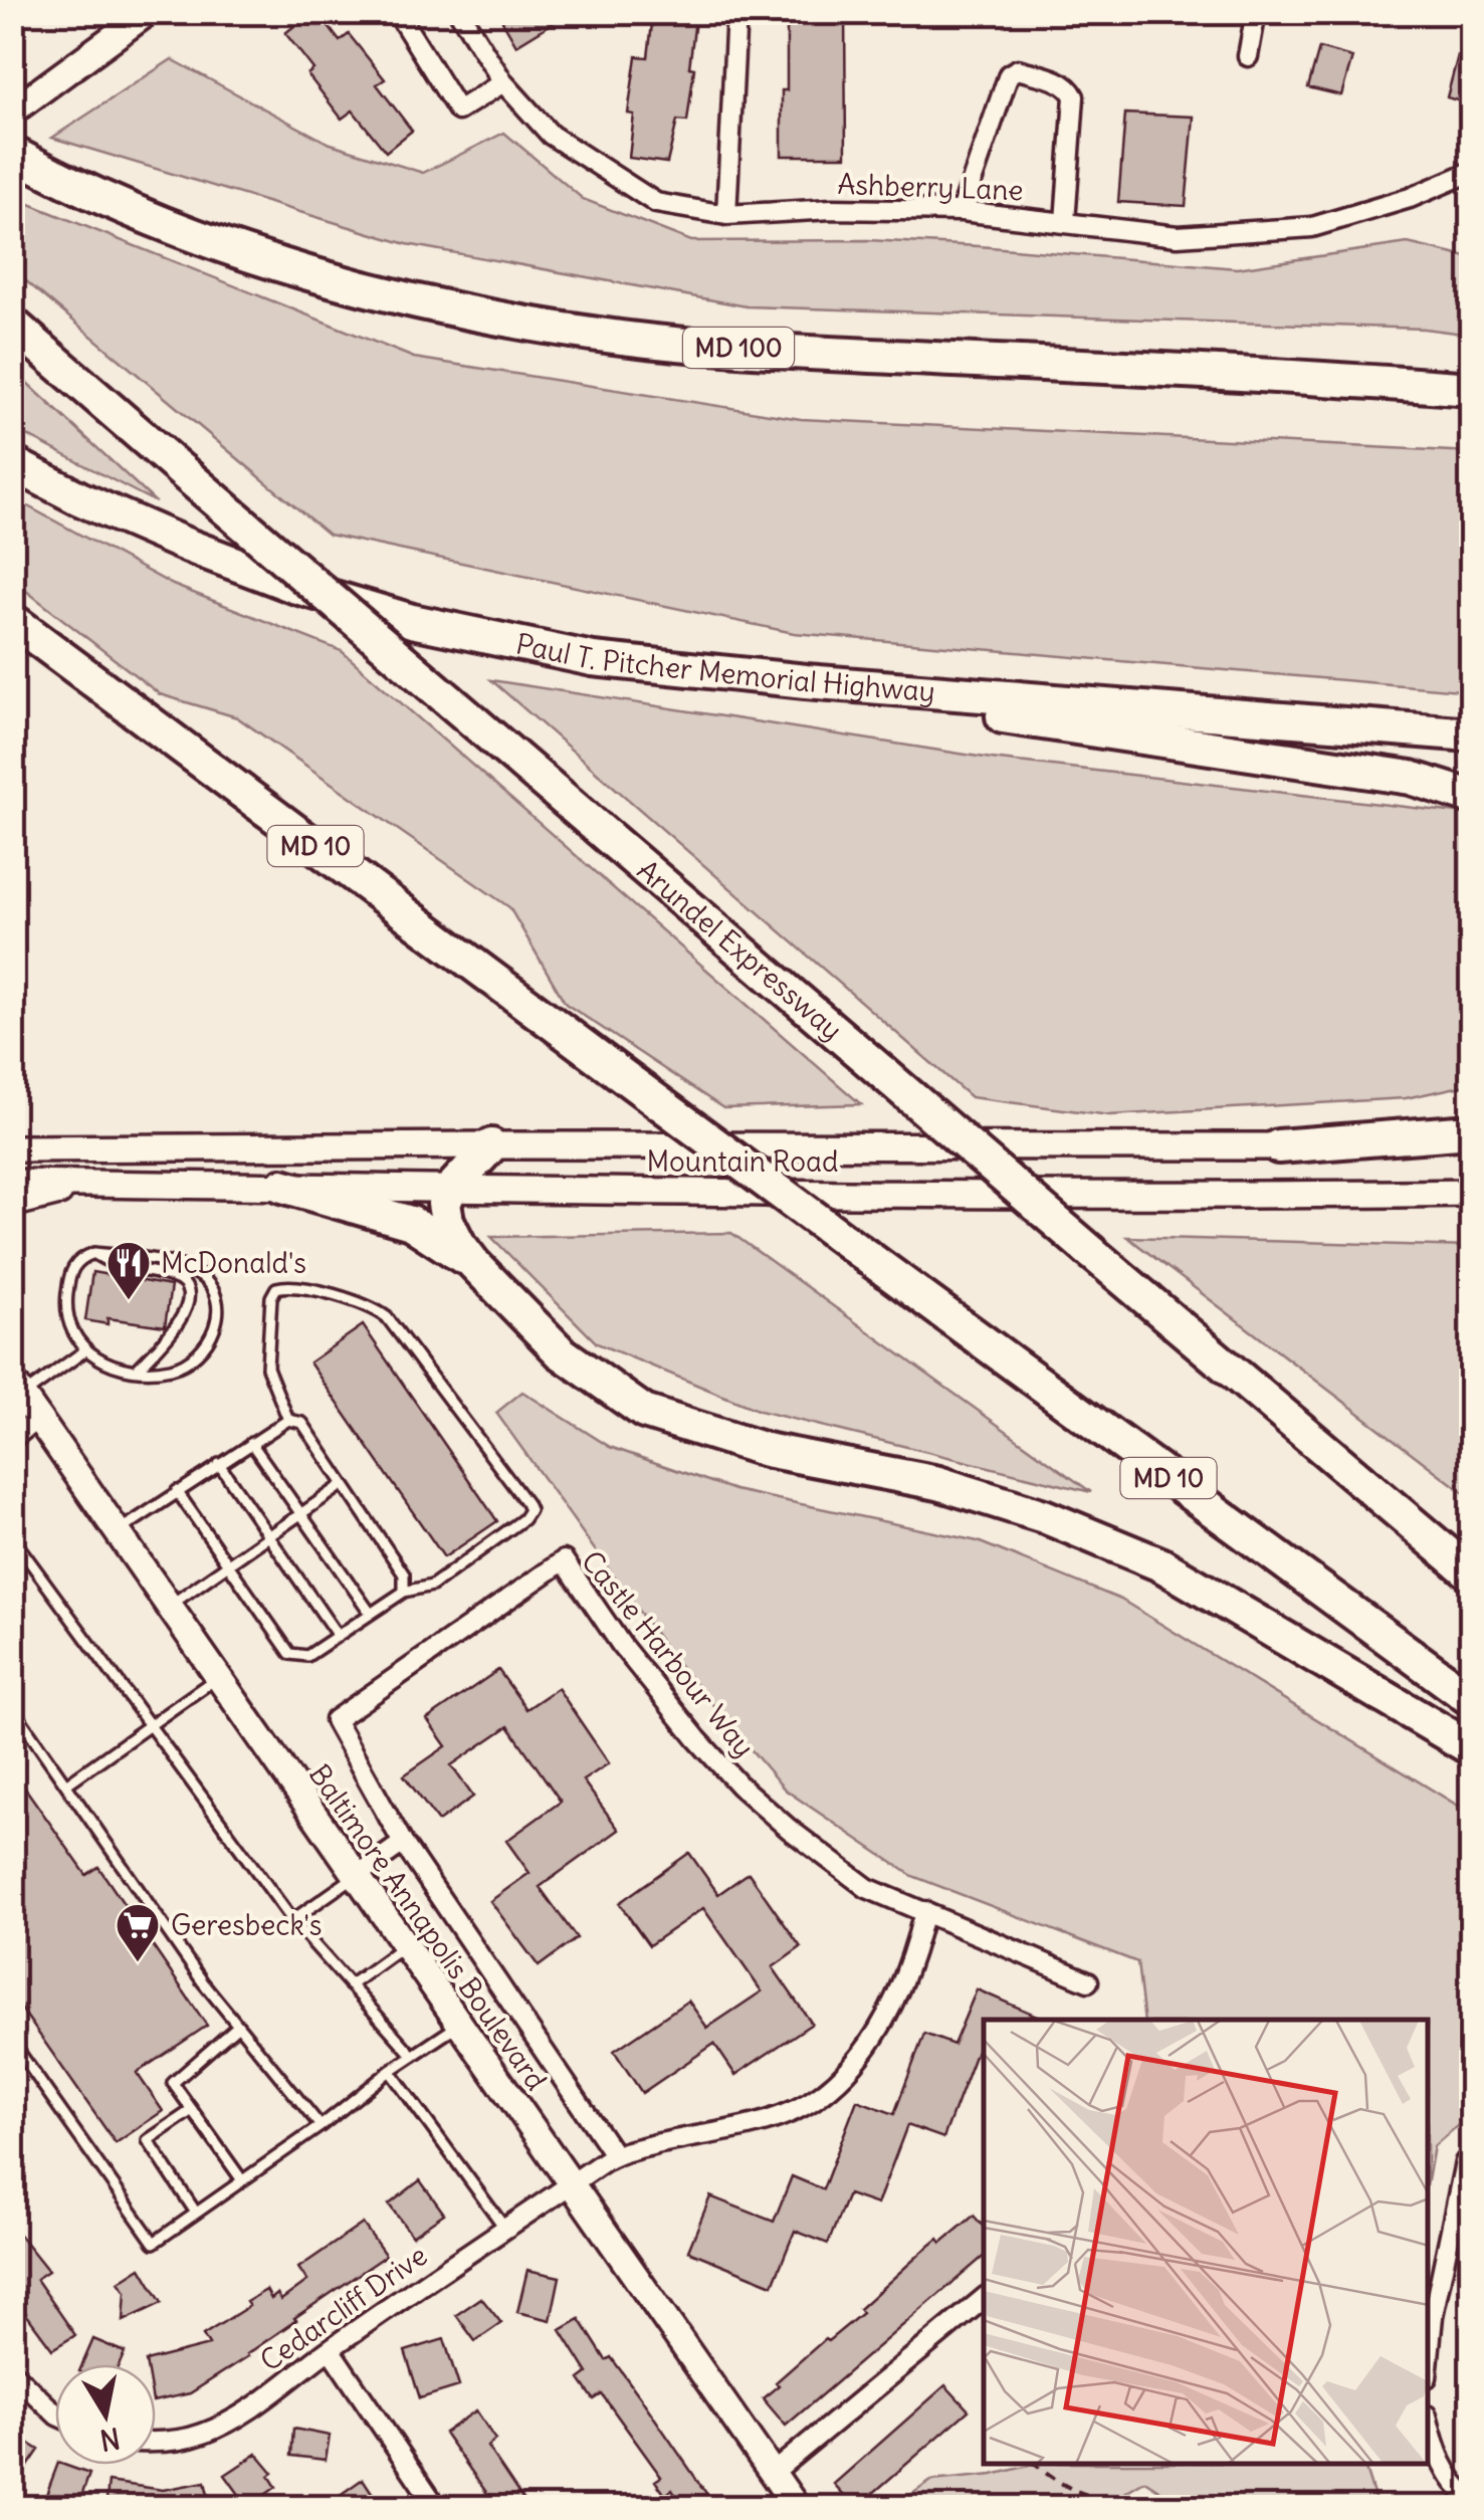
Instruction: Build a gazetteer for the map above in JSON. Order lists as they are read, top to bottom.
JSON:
{
  "streets": {
    "highway": [
      "MD 100",
      "Paul T. Pitcher Memorial Highway",
      "MD 10",
      "Arundel Expressway"
    ],
    "main road": ["Mountain Road", "Baltimore Annapolis Boulevard"],
    "street": ["Ashberry Lane", "Castle Harbour Way", "Cedarcliff Drive"]
  },
  "crossings": [
    ["Baltimore Annapolis Boulevard", "Cedarcliff Drive"]
  ],
  "places": {
    "restaurant": ["McDonald's"],
    "supermarket": ["Geresbeck's"]
  },
  "north": "bottom"
}
